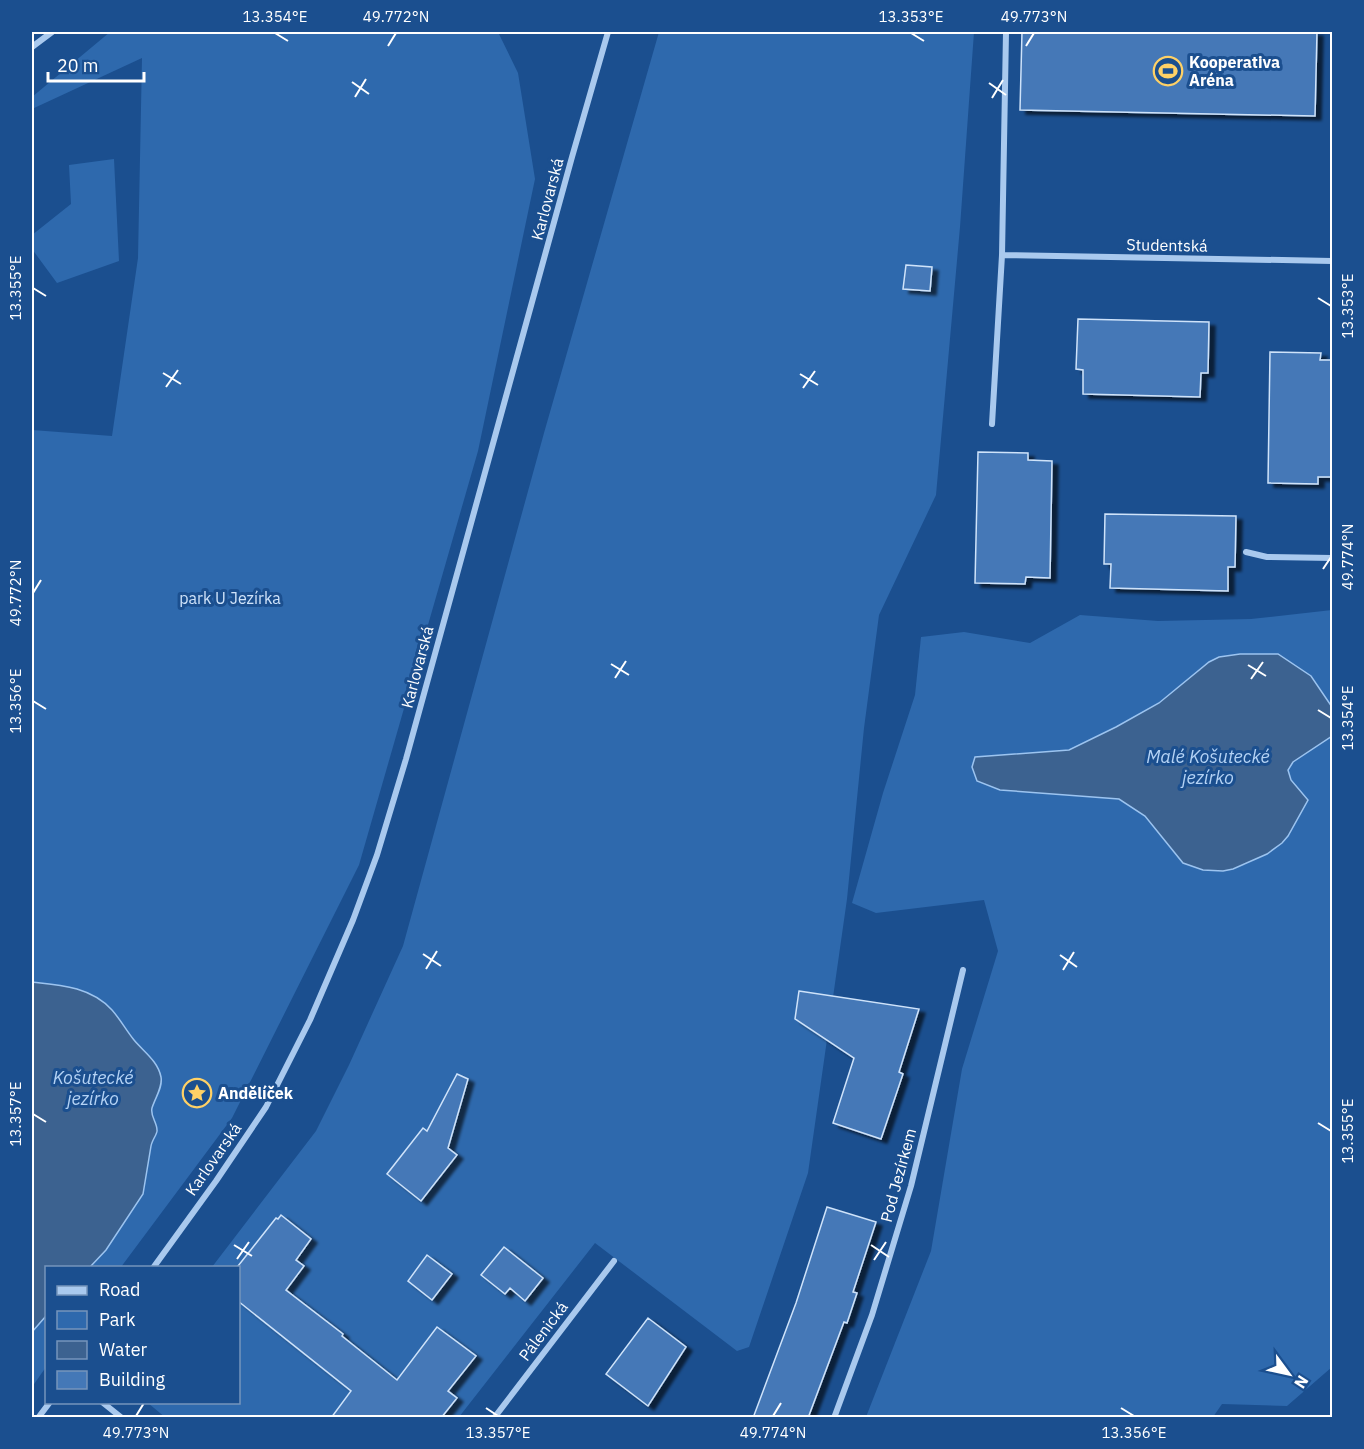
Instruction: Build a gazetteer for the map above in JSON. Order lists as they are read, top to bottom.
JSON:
{
  "streets": {
    "street": [
      "Karlovarská",
      "Studentská",
      "Pod Jezírkem",
      "Pálenická"
    ]
  },
  "water": ["Malé Košutecké jezírko", "Košutecké jezírko"],
  "parks": ["park U Jezírka"],
  "places": {
    "sports": ["Kooperativa Aréna"],
    "place": ["Andělíček"]
  },
  "legend": [
    "Road",
    "Park",
    "Water",
    "Building"
  ],
  "scale_bar": "20 m",
  "north": "bottom right",
  "coordinates": [
    "13.354°E",
    "49.772°N",
    "13.353°E",
    "49.773°N",
    "13.355°E",
    "49.774°N",
    "13.356°E",
    "13.357°E"
  ]
}
